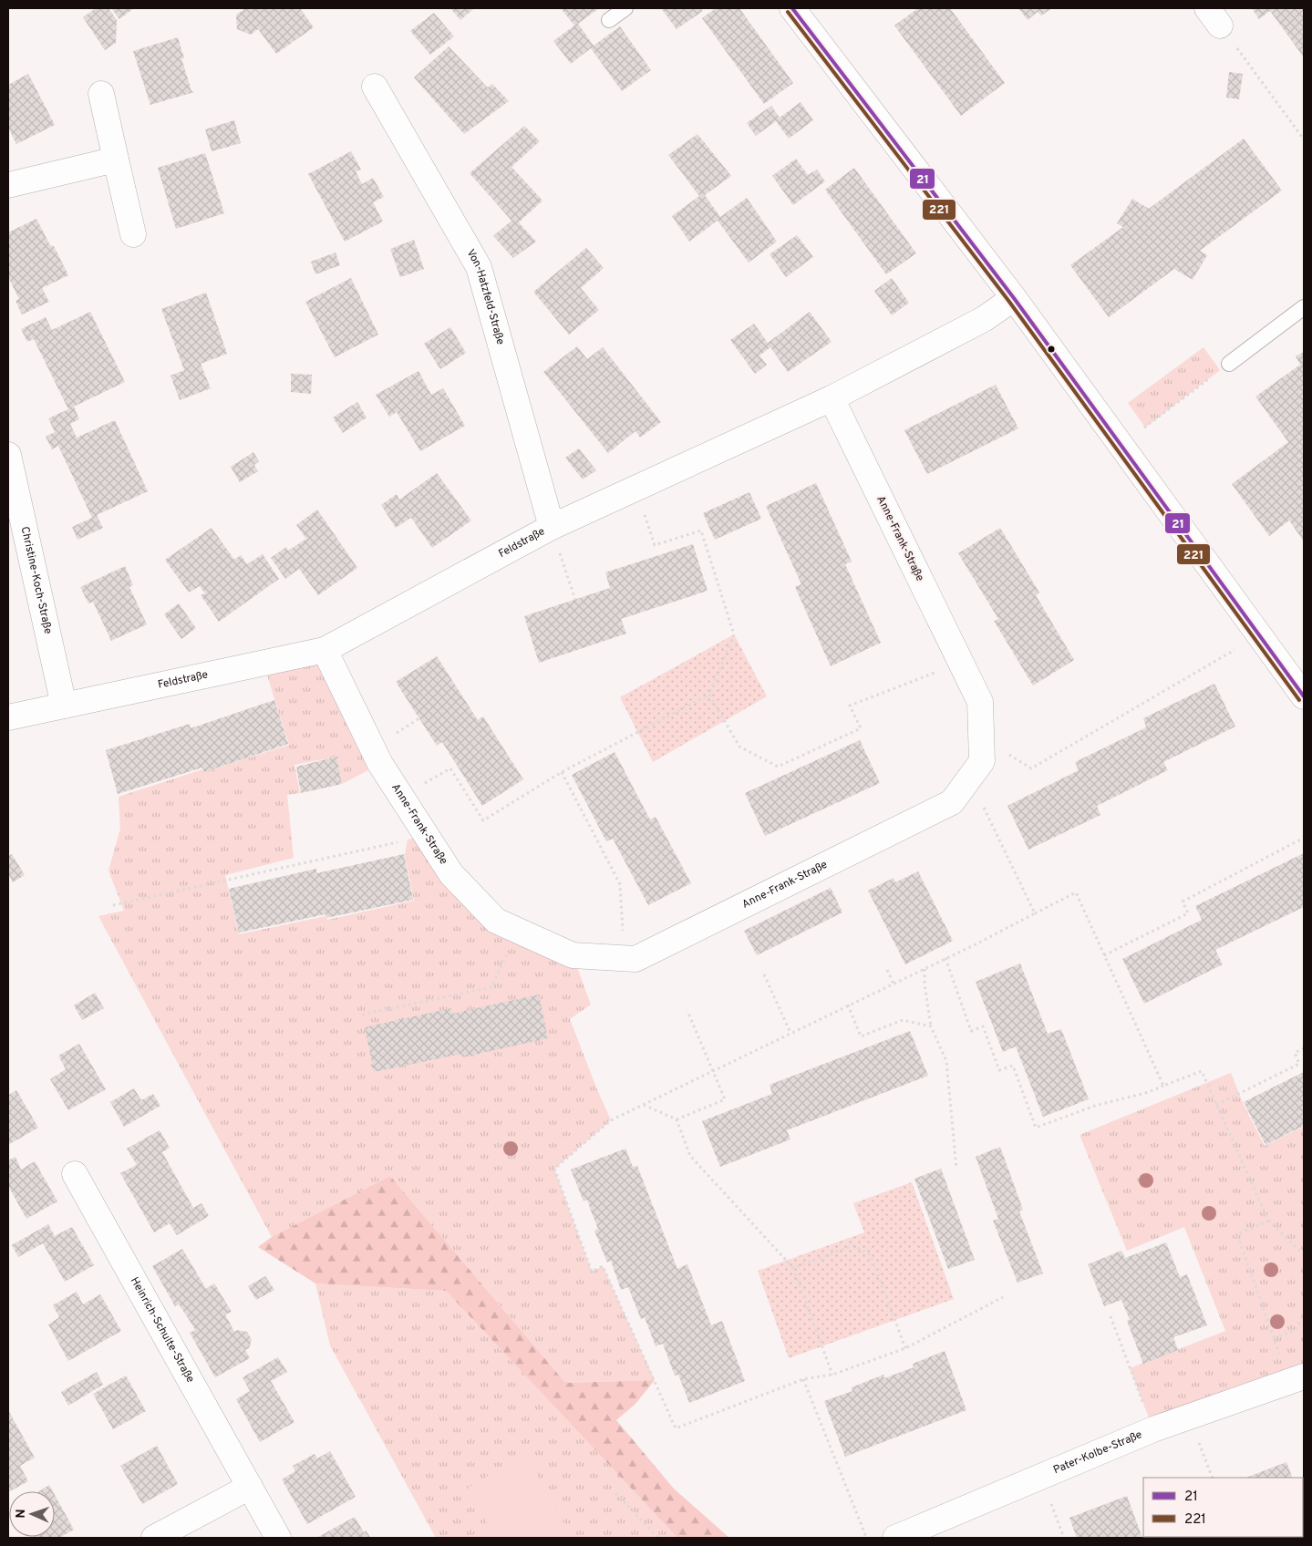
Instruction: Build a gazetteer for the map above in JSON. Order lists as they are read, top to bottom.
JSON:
{
  "streets": {
    "street": [
      "Von-Hatzfeld-Straße",
      "Anne-Frank-Straße",
      "Feldstraße",
      "Christine-Koch-Straße",
      "Heinrich-Schulte-Straße",
      "Pater-Kolbe-Straße"
    ]
  },
  "crossings": [
    ["Von-Hatzfeld-Straße", "Feldstraße"],
    ["Anne-Frank-Straße", "Feldstraße"],
    ["Feldstraße", "Christine-Koch-Straße"]
  ],
  "lines": ["transit line 21", "transit line 221"],
  "legend": ["21", "221"],
  "north": "left"
}
